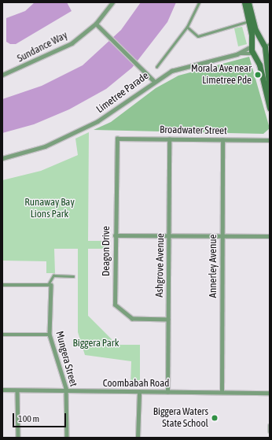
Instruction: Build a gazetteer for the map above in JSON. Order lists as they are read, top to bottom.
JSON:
{
  "streets": {
    "street": [
      "Sundance Way",
      "Limetree Parade",
      "Broadwater Street",
      "Deagon Drive",
      "Ashgrove Avenue",
      "Annerley Avenue",
      "Mungera Street",
      "Coombabah Road"
    ]
  },
  "crossings": [
    ["Broadwater Street", "Deagon Drive"],
    ["Broadwater Street", "Ashgrove Avenue"],
    ["Broadwater Street", "Annerley Avenue"],
    ["Deagon Drive", "Ashgrove Avenue"],
    ["Ashgrove Avenue", "Coombabah Road"],
    ["Annerley Avenue", "Coombabah Road"],
    ["Mungera Street", "Coombabah Road"]
  ],
  "parks": ["Runaway Bay Lions Park", "Biggera Park"],
  "places": ["Morala Ave near Limetree Pde", "Biggera Waters State School"],
  "scale_bar": "100 m"
}
